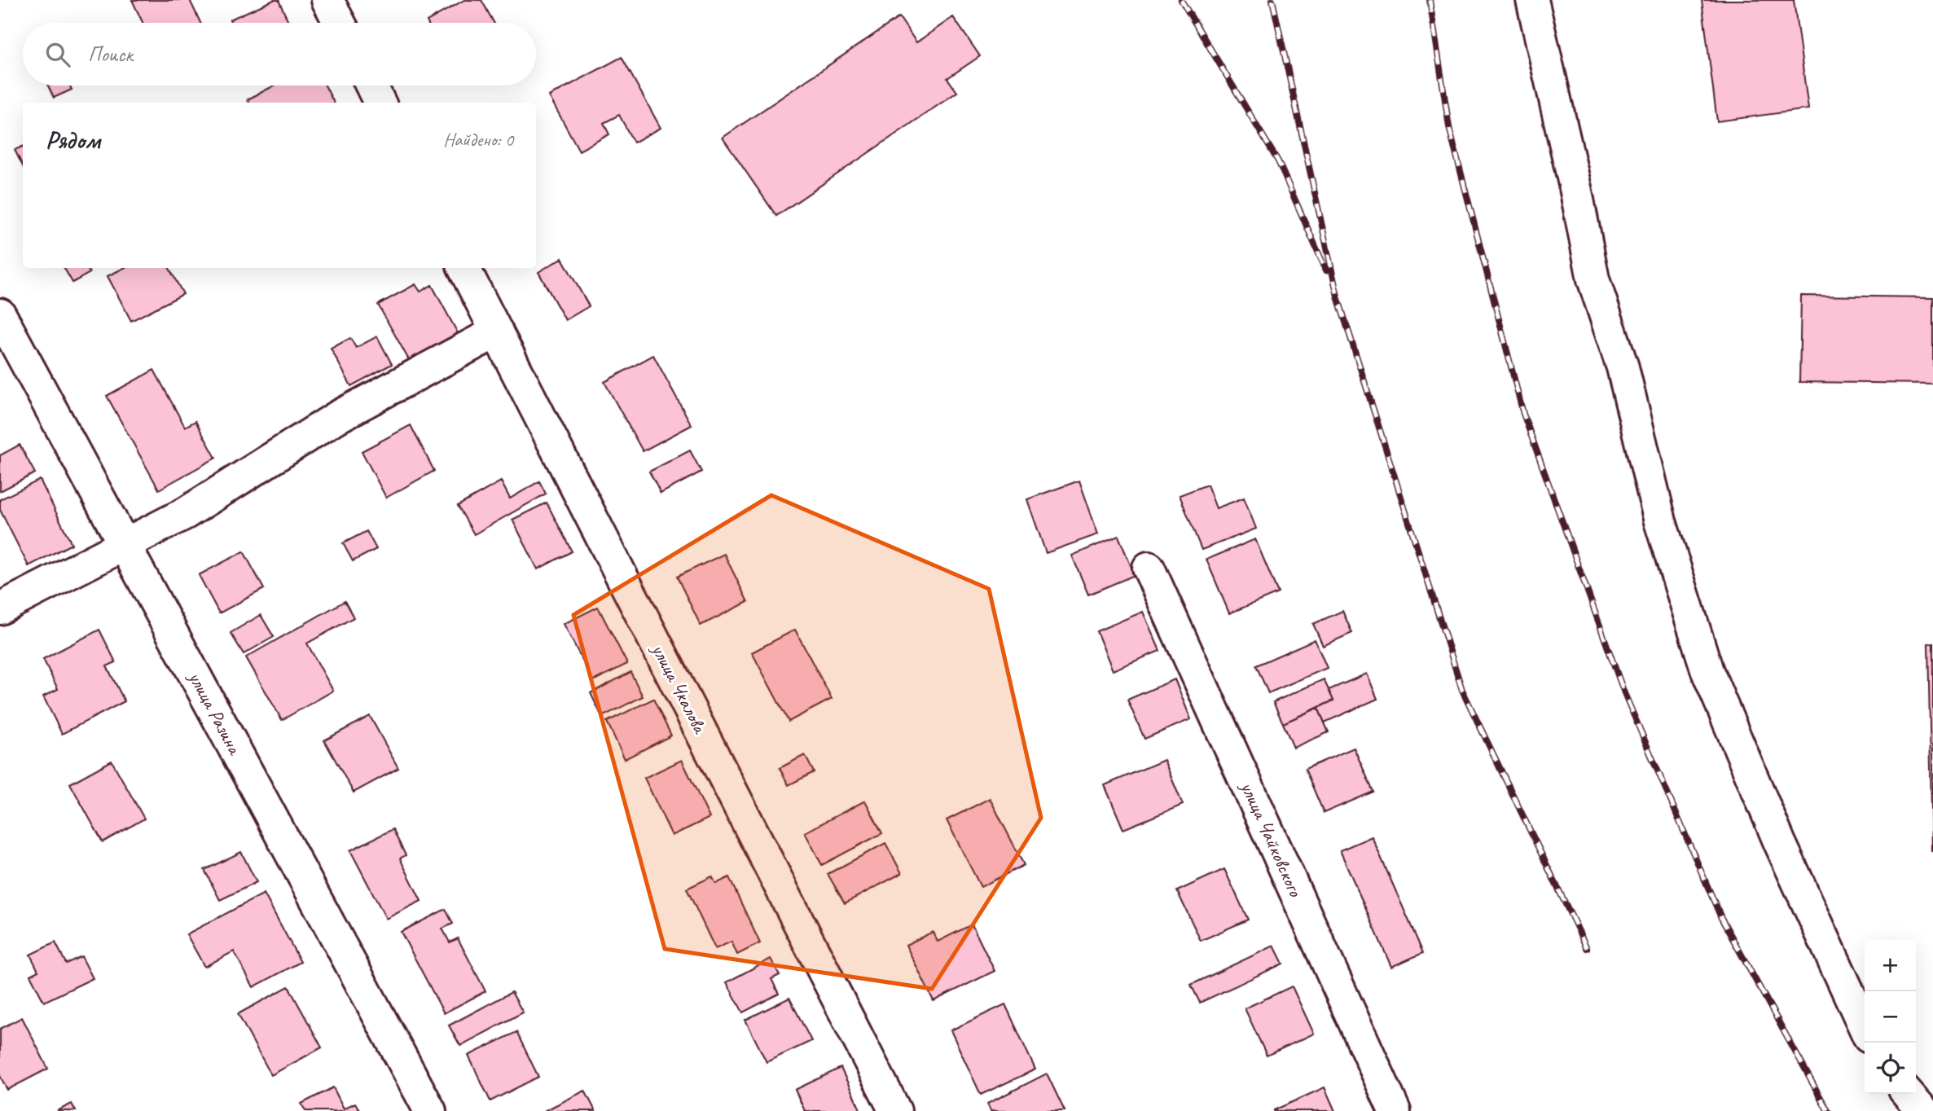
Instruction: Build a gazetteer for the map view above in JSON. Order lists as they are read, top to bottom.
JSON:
{
  "streets": {
    "street": ["улица Чкалова", "улица Разина", "улица Чайковского"]
  },
  "page": {
    "search": "Поиск",
    "heading": ["Рядом", "Найдено: 0"],
    "map_buttons": ["+", "−"]
  }
}
